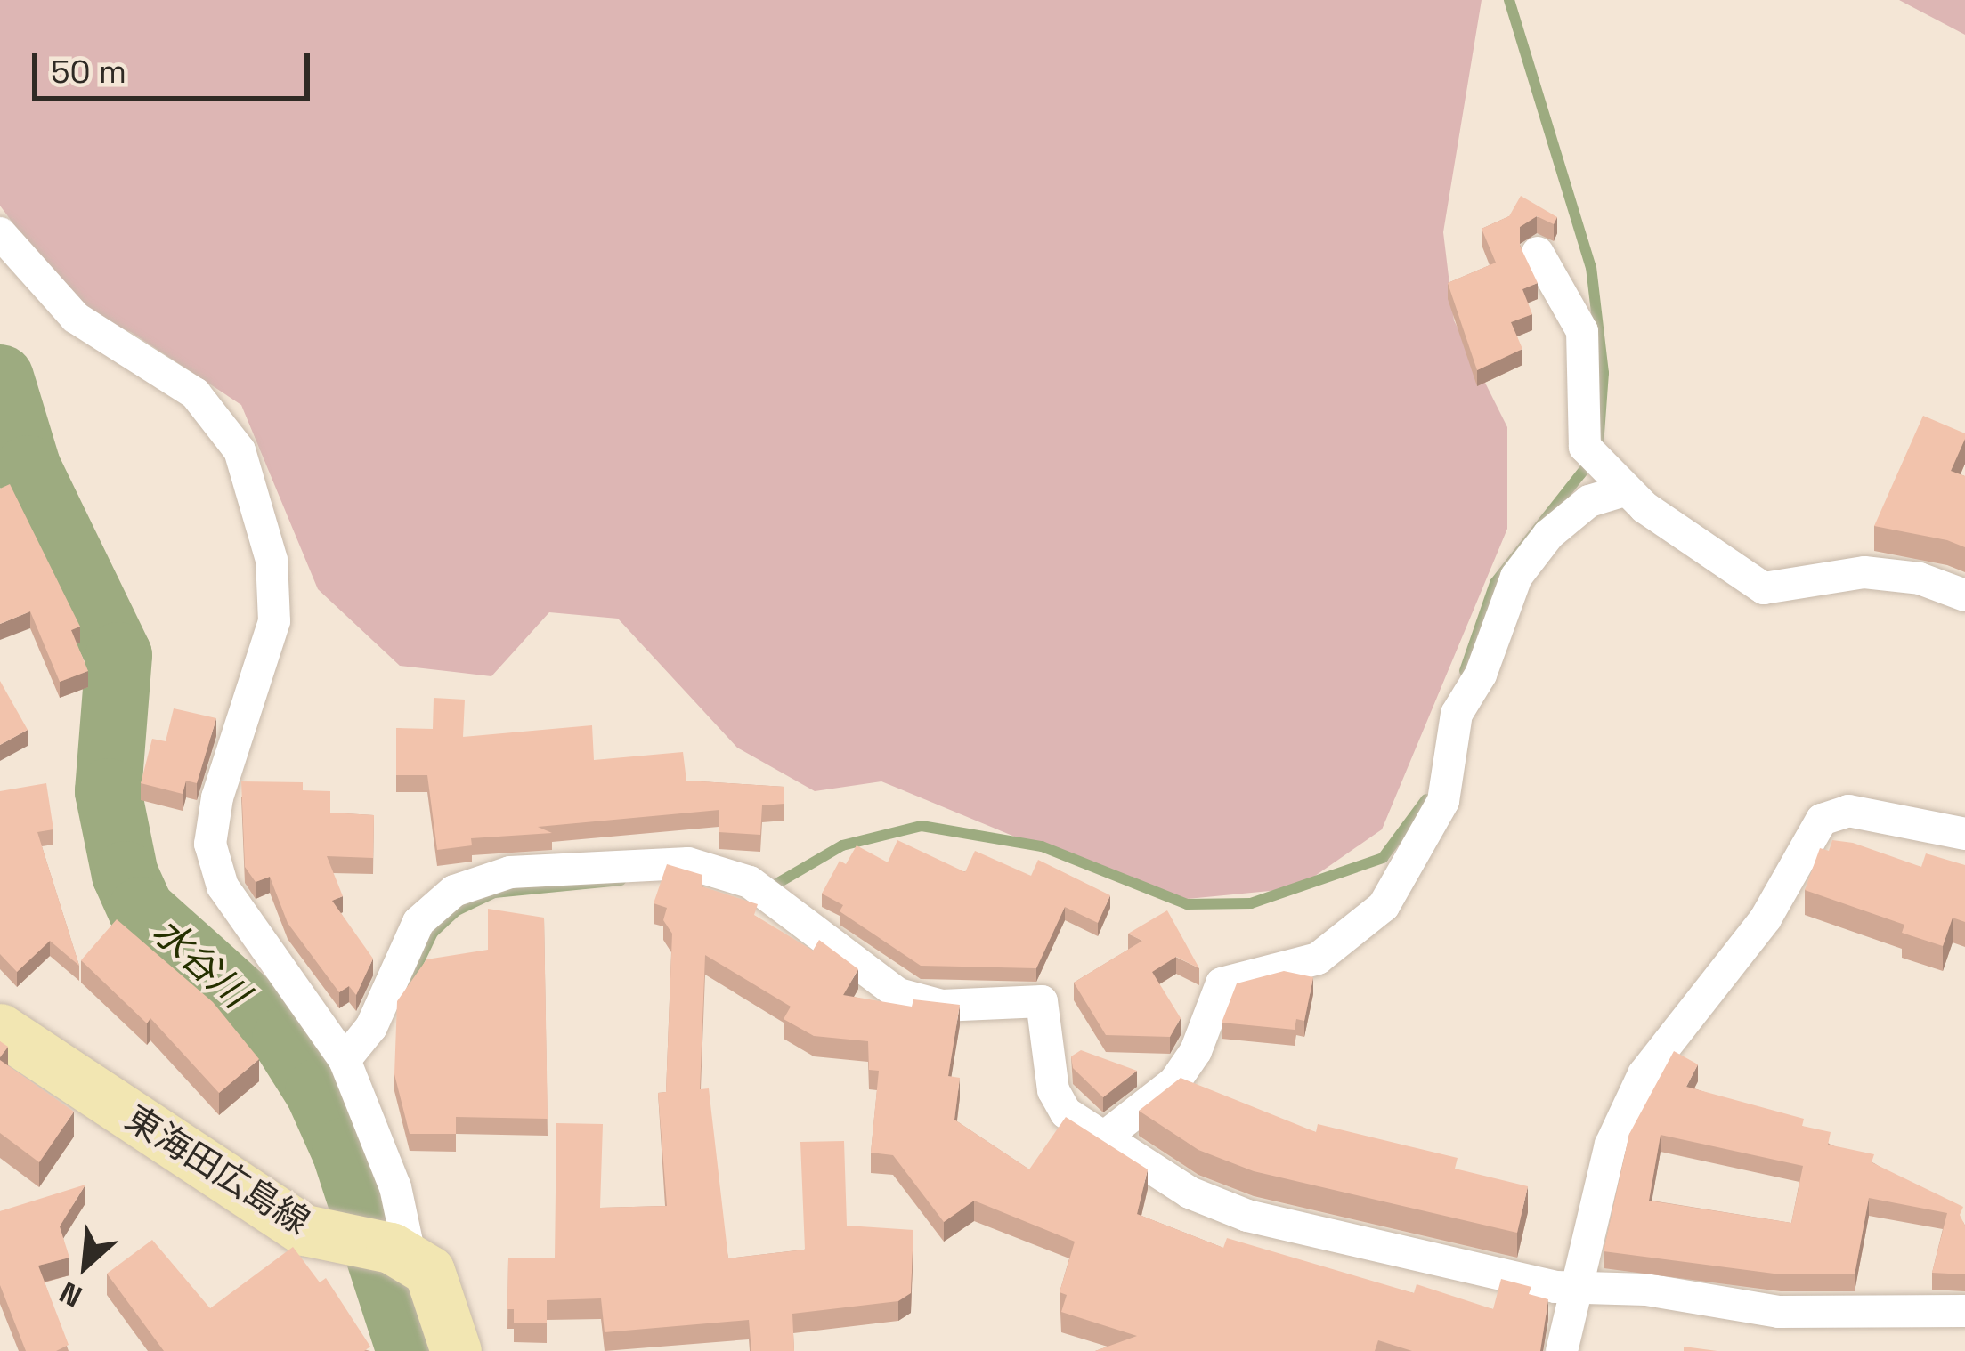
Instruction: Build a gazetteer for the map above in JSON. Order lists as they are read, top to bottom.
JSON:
{
  "streets": {
    "main road": ["東海田広島線"]
  },
  "water": ["水谷川"],
  "scale_bar": "50 m",
  "north": "bottom left"
}
